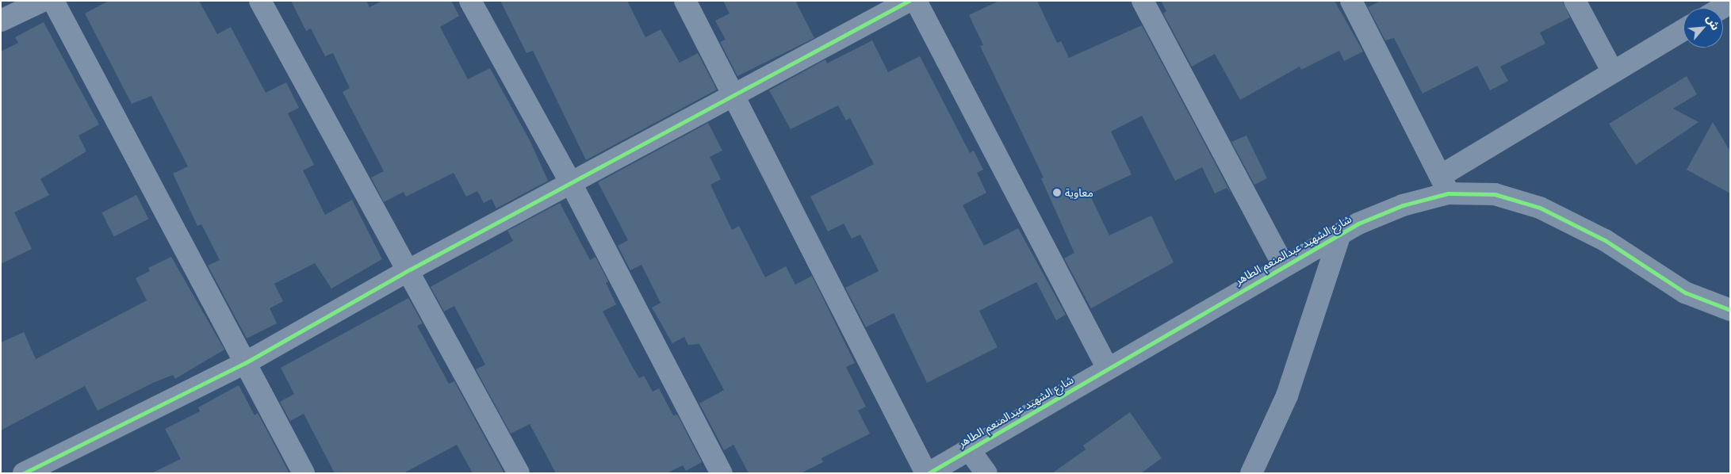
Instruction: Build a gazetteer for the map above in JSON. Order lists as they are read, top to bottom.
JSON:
{
  "streets": {
    "street": ["شارع الشهيد عبدالمنعم الطاهر"]
  },
  "places": ["معاوية"],
  "north": "top right"
}
